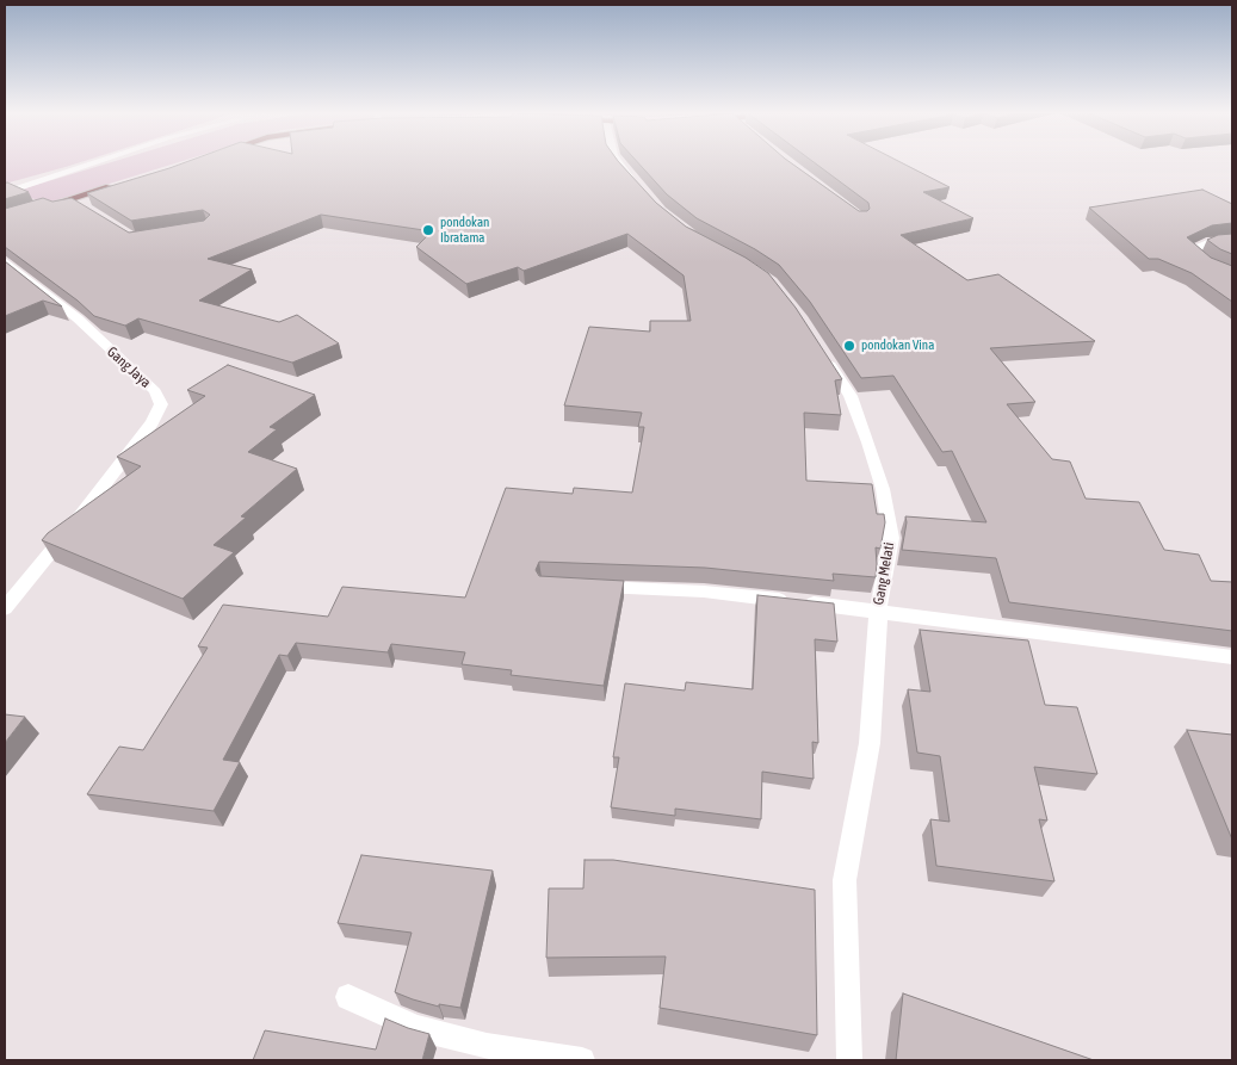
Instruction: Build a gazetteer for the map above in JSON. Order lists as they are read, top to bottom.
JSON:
{
  "streets": {
    "street": ["Gang Jaya", "Gang Melati"]
  },
  "places": ["pondokan Ibratama", "pondokan Vina"]
}
